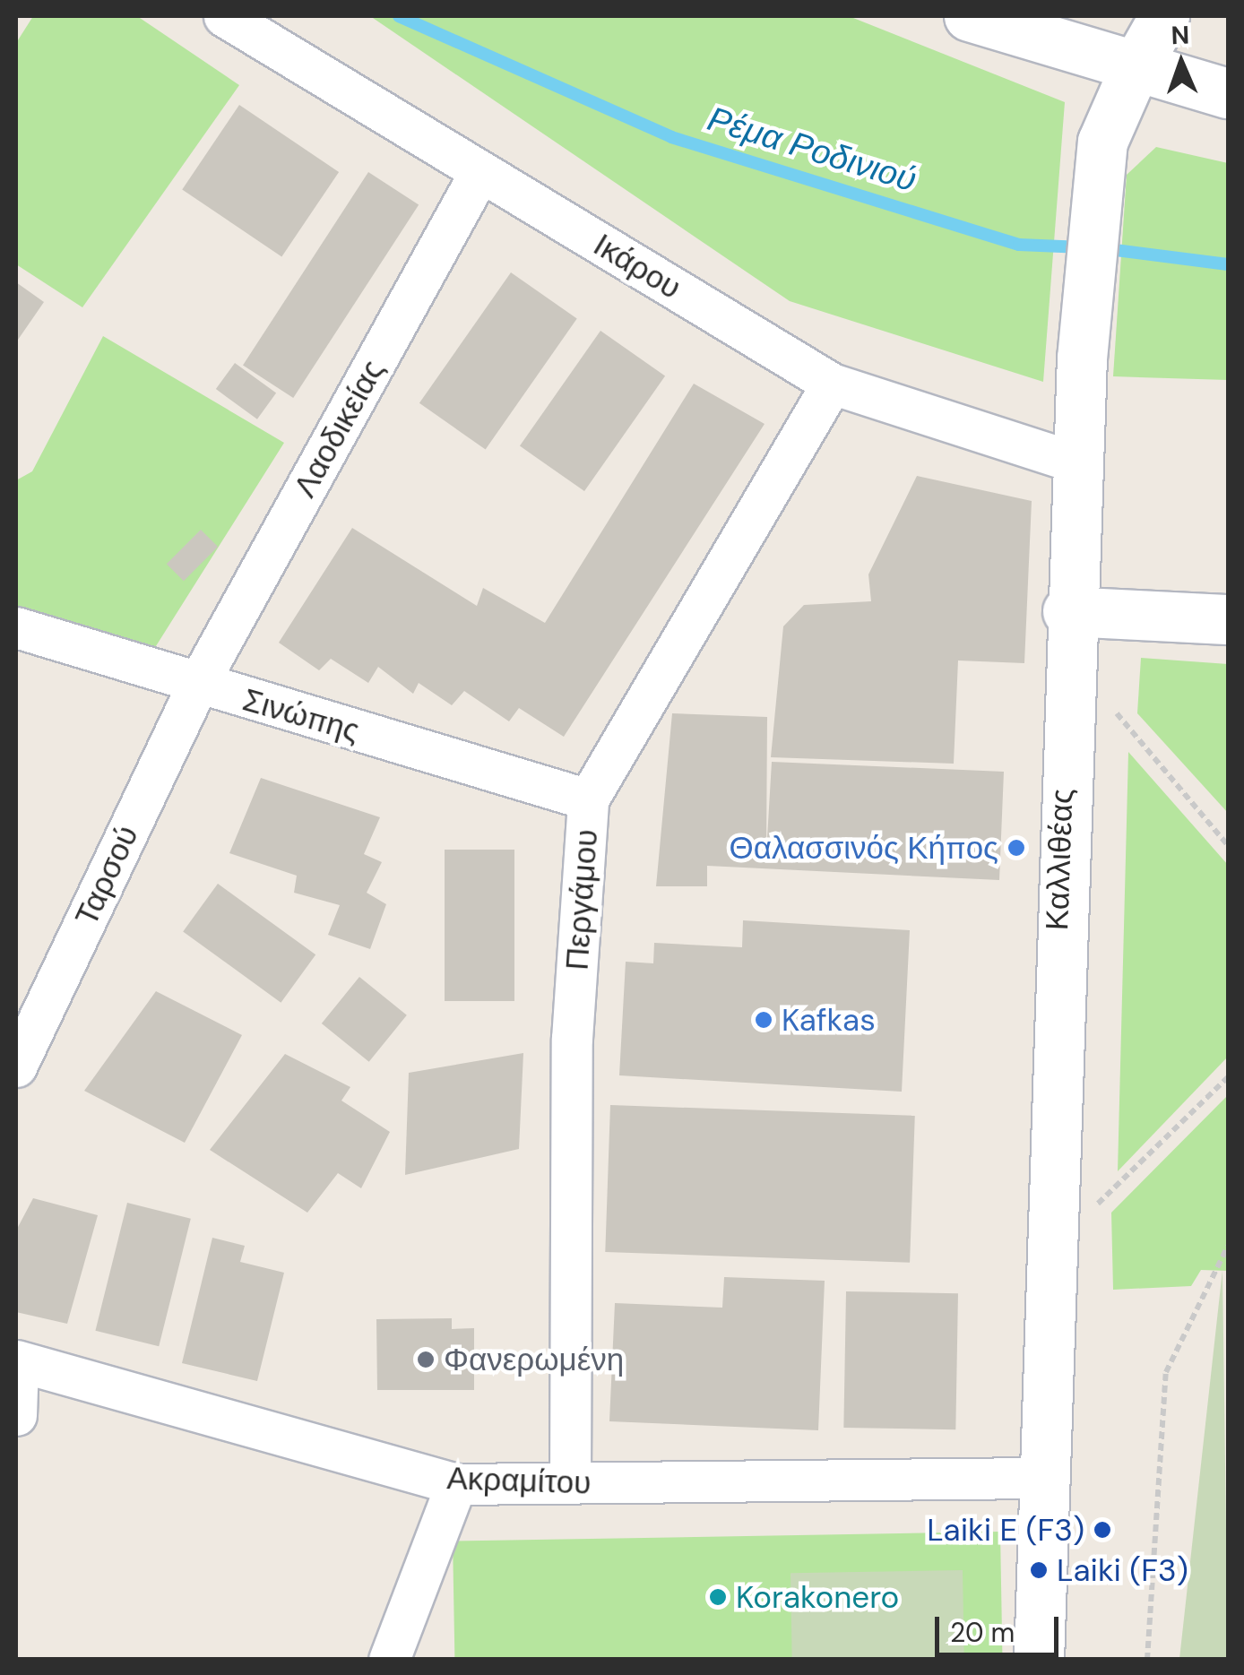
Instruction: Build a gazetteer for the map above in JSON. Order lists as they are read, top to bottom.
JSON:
{
  "streets": {
    "main road": ["Καλλιθέας"],
    "street": [
      "Ικάρου",
      "Λαοδικείας",
      "Σινώπης",
      "Ταρσού",
      "Περγάμου",
      "Ακραμίτου"
    ]
  },
  "crossings": [
    ["Ικάρου", "Λαοδικείας"],
    ["Ικάρου", "Καλλιθέας"],
    ["Ικάρου", "Περγάμου"],
    ["Λαοδικείας", "Σινώπης"],
    ["Λαοδικείας", "Ταρσού"],
    ["Σινώπης", "Ταρσού"],
    ["Σινώπης", "Περγάμου"],
    ["Καλλιθέας", "Ακραμίτου"],
    ["Περγάμου", "Ακραμίτου"]
  ],
  "water": ["Ρέμα Ροδινιού"],
  "places": [
    "Θαλασσινός Κήπος",
    "Kafkas",
    "Φανερωμένη",
    "Laiki E (F3)",
    "Laiki (F3)",
    "Korakonero"
  ],
  "scale_bar": "20 m",
  "north": "top"
}
